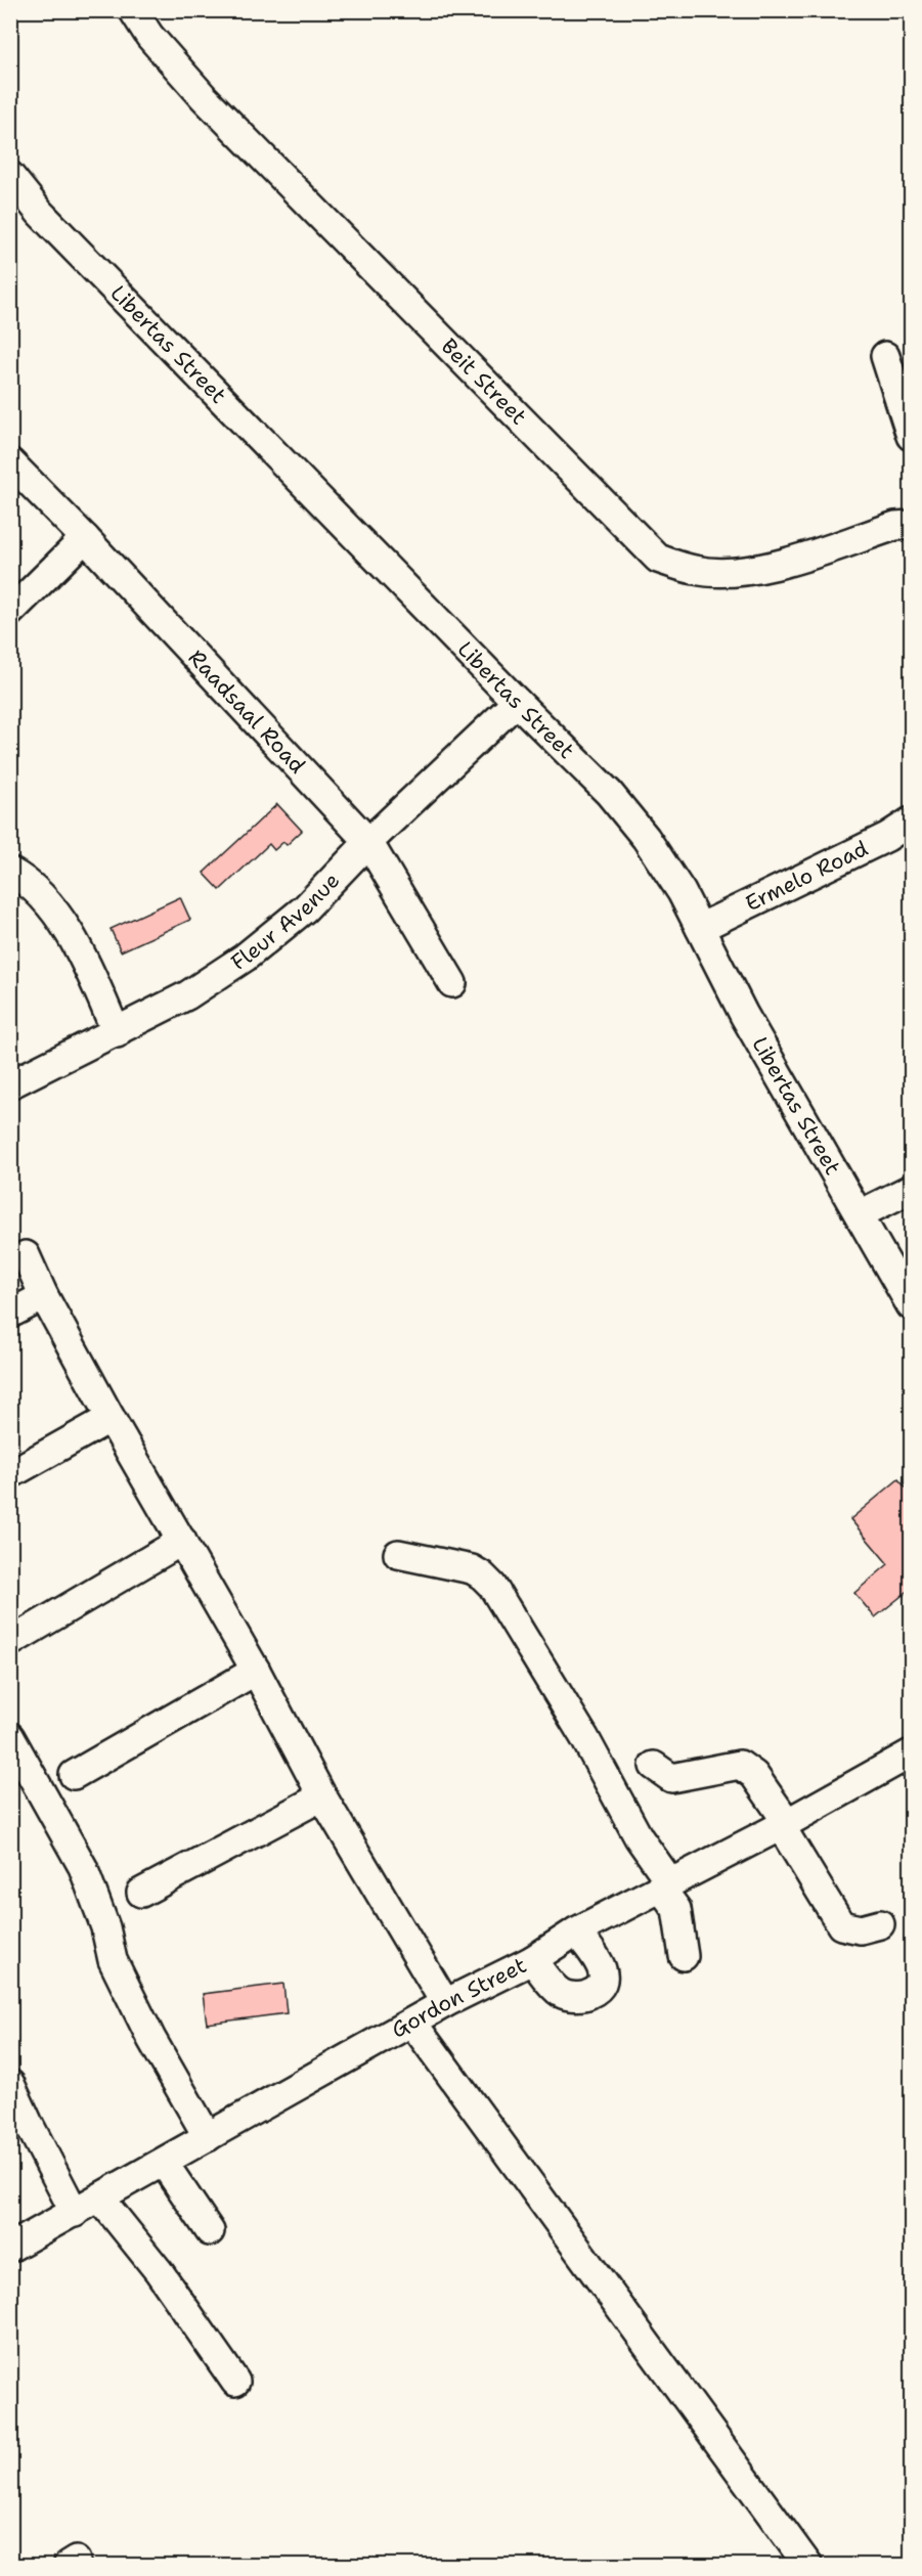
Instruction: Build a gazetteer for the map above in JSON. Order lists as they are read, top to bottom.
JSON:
{
  "streets": {
    "street": [
      "Libertas Street",
      "Beit Street",
      "Raadsaal Road",
      "Ermelo Road",
      "Fleur Avenue",
      "Gordon Street"
    ]
  },
  "crossings": [
    ["Libertas Street", "Ermelo Road"],
    ["Libertas Street", "Fleur Avenue"],
    ["Raadsaal Road", "Fleur Avenue"]
  ]
}
